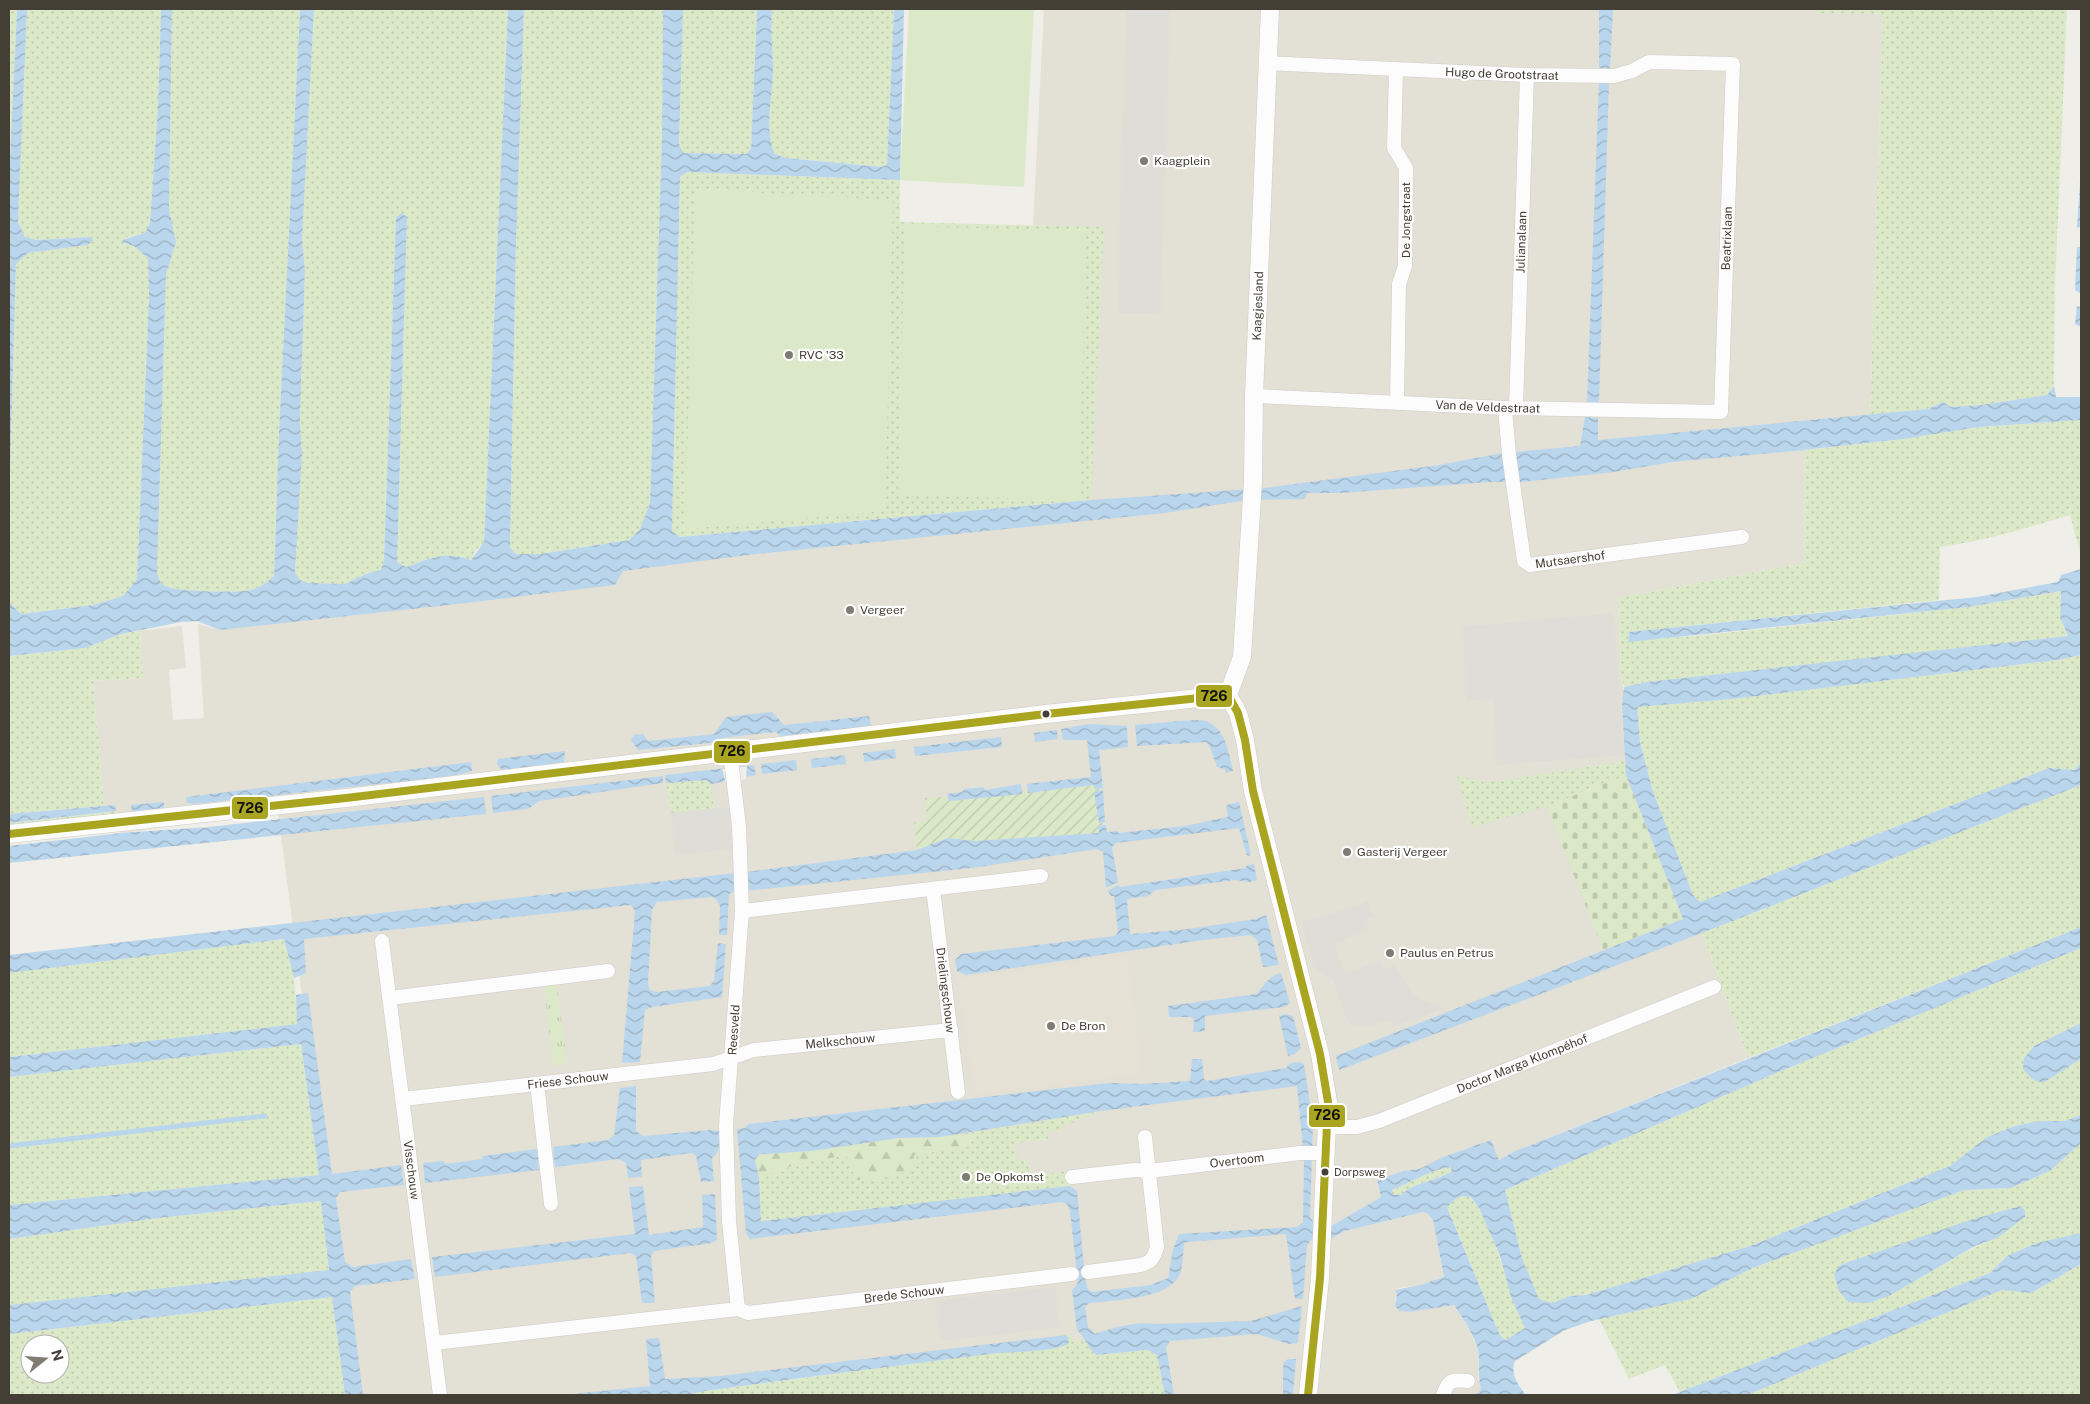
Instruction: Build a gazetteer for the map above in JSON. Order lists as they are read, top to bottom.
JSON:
{
  "streets": {
    "street": [
      "Hugo de Grootstraat",
      "De Jongstraat",
      "Beatrixlaan",
      "Julianalaan",
      "Kaagjesland",
      "Van de Veldestraat",
      "Mutsaershof",
      "Drielingschouw",
      "Reesveld",
      "Melkschouw",
      "Doctor Marga Klompéhof",
      "Friese Schouw",
      "Overtoom",
      "Visschouw",
      "Brede Schouw"
    ]
  },
  "crossings": [
    ["Hugo de Grootstraat", "De Jongstraat"],
    ["Hugo de Grootstraat", "Beatrixlaan"],
    ["Hugo de Grootstraat", "Julianalaan"],
    ["Hugo de Grootstraat", "Kaagjesland"],
    ["De Jongstraat", "Van de Veldestraat"],
    ["Beatrixlaan", "Van de Veldestraat"],
    ["Julianalaan", "Van de Veldestraat"],
    ["Julianalaan", "Mutsaershof"],
    ["Kaagjesland", "Van de Veldestraat"],
    ["Van de Veldestraat", "Mutsaershof"],
    ["Drielingschouw", "Melkschouw"],
    ["Reesveld", "Melkschouw"],
    ["Reesveld", "Friese Schouw"],
    ["Reesveld", "Brede Schouw"],
    ["Melkschouw", "Friese Schouw"],
    ["Friese Schouw", "Visschouw"]
  ],
  "places": [
    "Kaagplein",
    "RVC '33",
    "Vergeer",
    "Gasterij Vergeer",
    "Paulus en Petrus",
    "De Bron",
    "Dorpsweg",
    "De Opkomst"
  ],
  "lines": ["transit line 726"],
  "north": "right"
}
